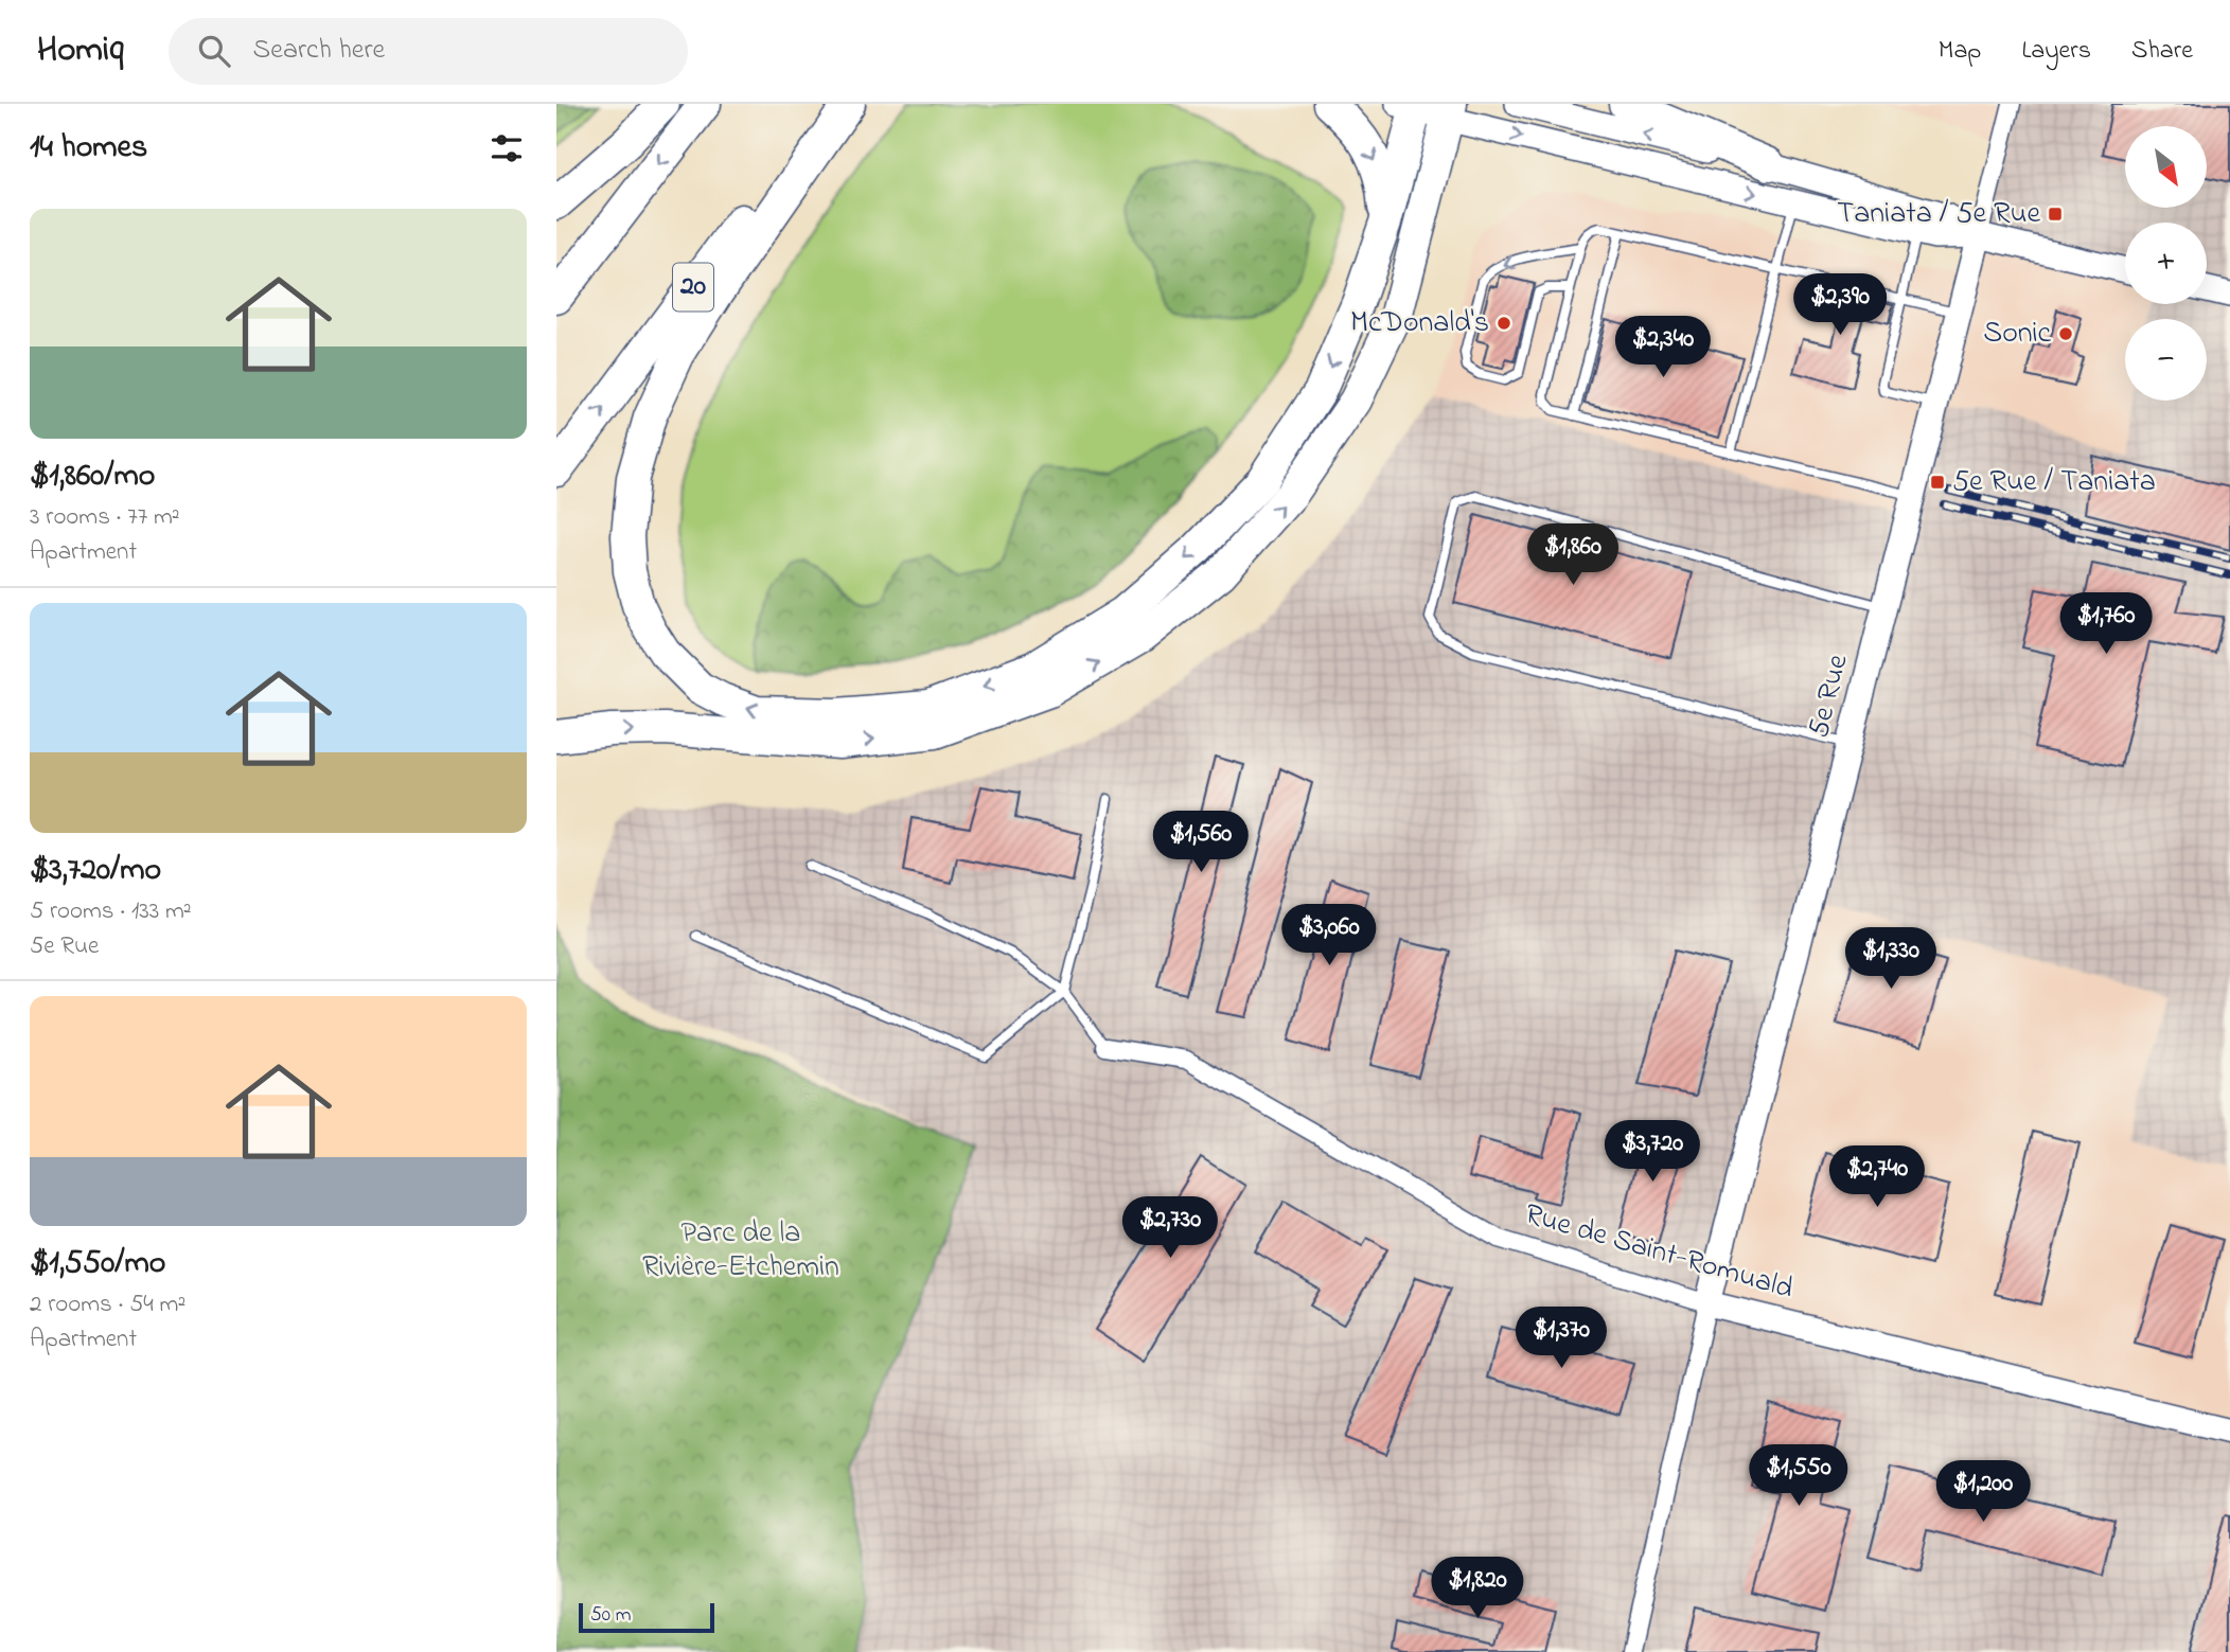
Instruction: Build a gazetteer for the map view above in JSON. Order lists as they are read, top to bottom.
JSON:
{
  "streets": {
    "highway": ["20"],
    "street": ["5e Rue", "Rue de Saint-Romuald"]
  },
  "crossings": [
    ["5e Rue", "Rue de Saint-Romuald"]
  ],
  "parks": ["Parc de la Rivière-Etchemin"],
  "places": {
    "transit": ["Taniata / 5e Rue", "5e Rue / Taniata"],
    "other": ["McDonald's", "Sonic"]
  },
  "scale_bar": "50 m",
  "north": "bottom right",
  "page": {
    "header": "Homiq",
    "search": "Search here",
    "nav": ["Map", "Layers", "Share"],
    "heading": "14 homes",
    "map_buttons": ["+", "−"],
    "list": [
      {
        "name": "$1,860/mo",
        "note": "3 rooms · 77 m² · Apartment"
      },
      {
        "name": "$3,720/mo",
        "note": "5 rooms · 133 m² · 5e Rue"
      },
      {
        "name": "$1,550/mo",
        "note": "2 rooms · 54 m² · Apartment"
      }
    ],
    "price": [
      "$2,390",
      "$2,340",
      "$1,860",
      "$1,760",
      "$1,560",
      "$3,060",
      "$1,330",
      "$3,720",
      "$2,740",
      "$2,730",
      "$1,370",
      "$1,550",
      "$1,200",
      "$1,820"
    ],
    "scale": "50 m"
  }
}
